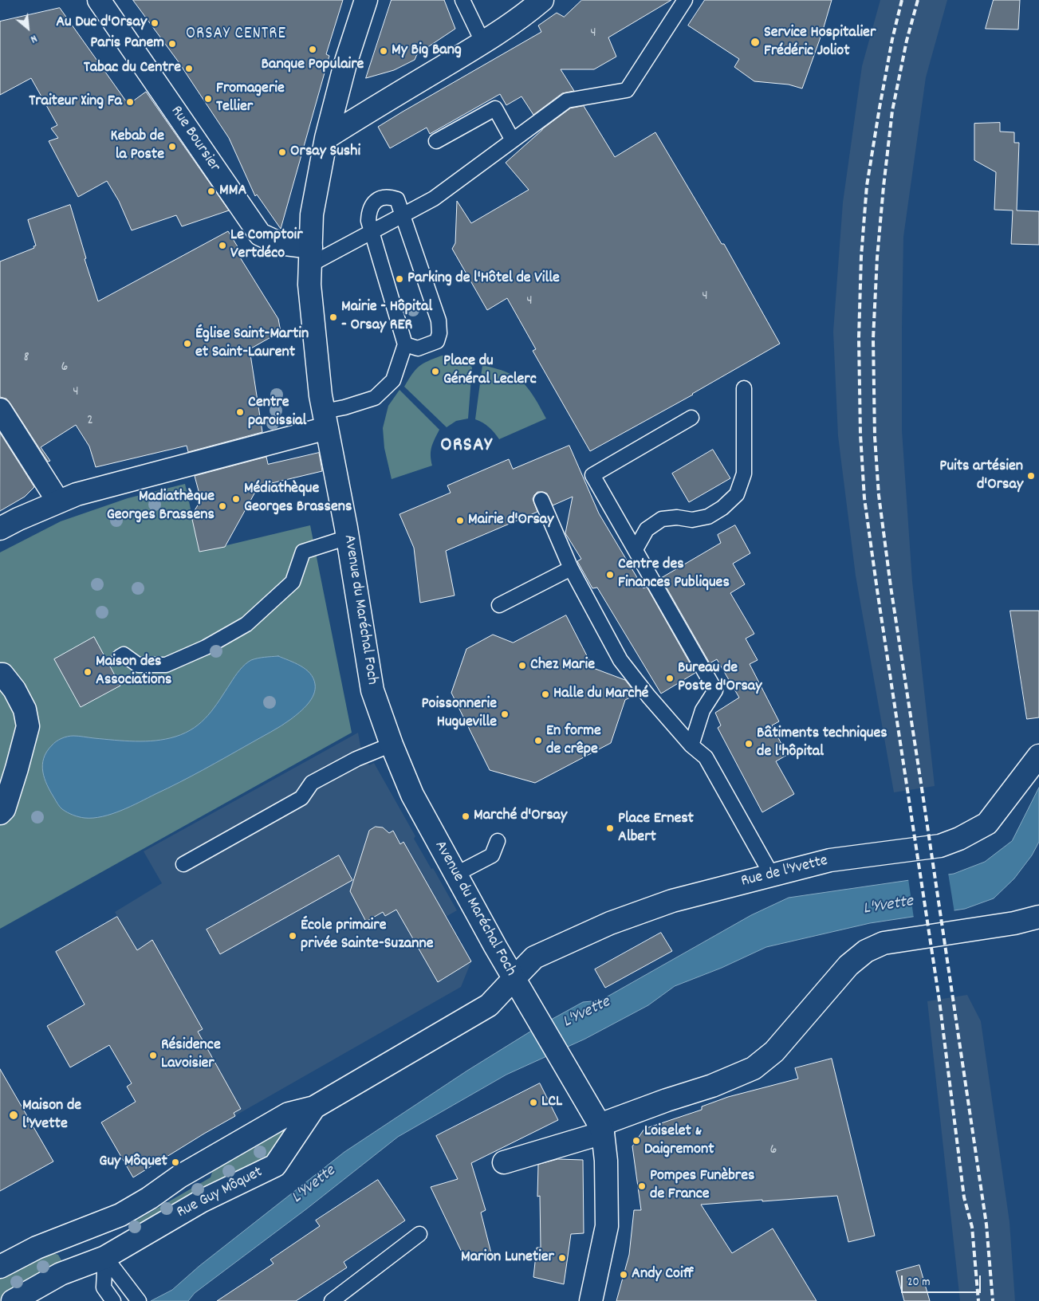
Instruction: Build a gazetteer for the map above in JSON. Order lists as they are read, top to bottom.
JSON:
{
  "streets": {
    "main road": [
      "Rue Boursier",
      "Avenue du Maréchal Foch",
      "Rue de l'Yvette",
      "Rue Guy Môquet"
    ]
  },
  "crossings": [
    ["Rue Boursier", "Avenue du Maréchal Foch"],
    ["Avenue du Maréchal Foch", "Rue de l'Yvette"],
    ["Avenue du Maréchal Foch", "Rue Guy Môquet"],
    ["Rue de l'Yvette", "Rue Guy Môquet"]
  ],
  "districts": ["ORSAY CENTRE", "ORSAY"],
  "water": ["L'Yvette"],
  "places": [
    "Au Duc d'Orsay",
    "Service Hospitalier Frédéric Joliot",
    "Paris Panem",
    "Banque Populaire",
    "My Big Bang",
    "Tabac du Centre",
    "Fromagerie Tellier",
    "Traiteur Xing Fa",
    "Kebab de la Poste",
    "Orsay Sushi",
    "MMA",
    "Le Comptoir Vertdéco",
    "Parking de l'Hôtel de Ville",
    "Mairie - Hôpital - Orsay RER",
    "Église Saint-Martin et Saint-Laurent",
    "Place du Général Leclerc",
    "Centre paroissial",
    "Puits artésien d'Orsay",
    "Médiathèque Georges Brassens",
    "Madiathèque Georges Brassens",
    "Mairie d'Orsay",
    "Centre des Finances Publiques",
    "Chez Marie",
    "Maison des Associations",
    "Bureau de Poste d'Orsay",
    "Halle du Marché",
    "Poissonnerie Hugueville",
    "En forme de crêpe",
    "Bâtiments techniques de l'hôpital",
    "Marché d'Orsay",
    "Place Ernest Albert",
    "École primaire privée Sainte-Suzanne",
    "Résidence Lavoisier",
    "LCL",
    "Maison de l'Yvette",
    "Loiselet & Daigremont",
    "Guy Môquet",
    "Pompes Funèbres de France",
    "Marion Lunetier",
    "Andy Coiff"
  ],
  "house_numbers": [
    "4",
    "4",
    "4",
    "8",
    "6",
    "4",
    "2",
    "6"
  ],
  "scale_bar": "20 m",
  "north": "bottom right"
}
